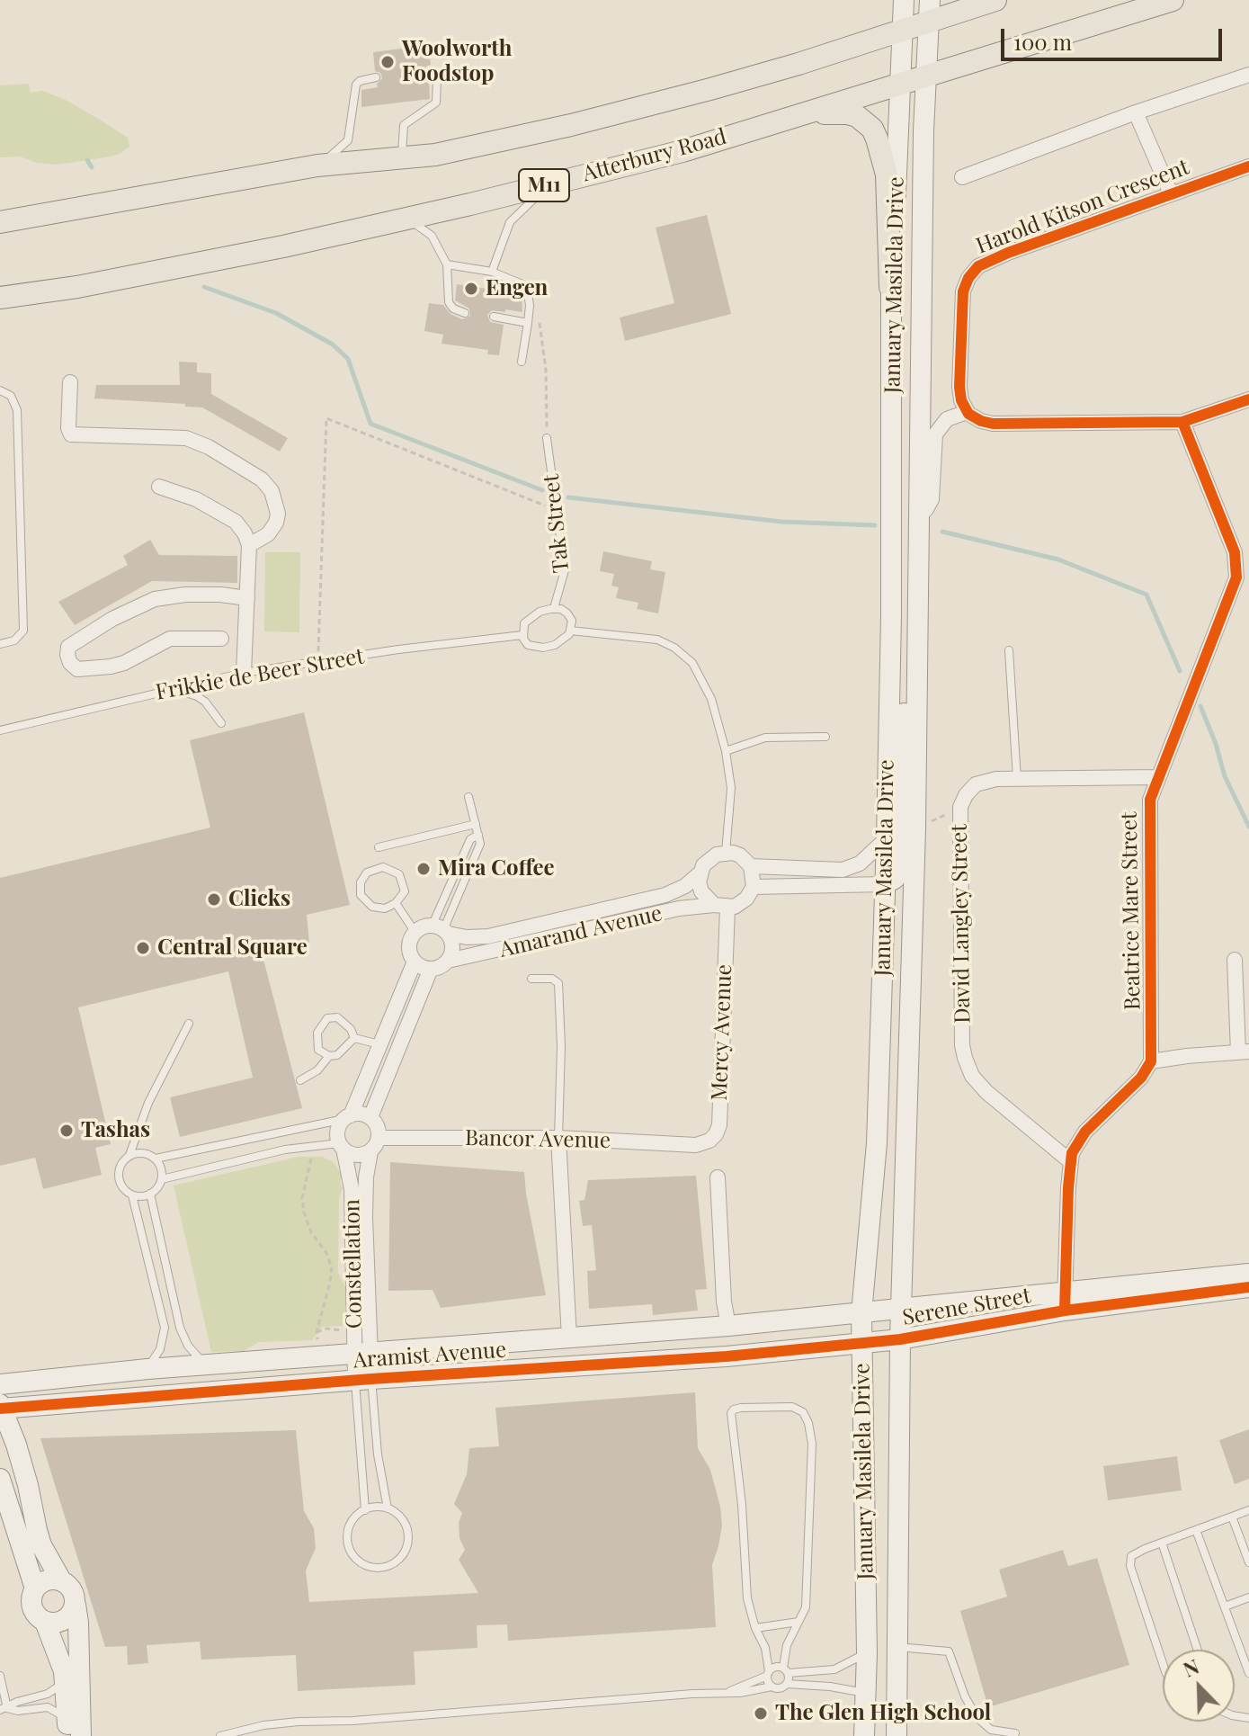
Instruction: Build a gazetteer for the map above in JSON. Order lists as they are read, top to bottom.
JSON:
{
  "streets": {
    "main road": [
      "Atterbury Road",
      "M11",
      "January Masilela Drive",
      "Serene Street",
      "Aramist Avenue"
    ],
    "street": [
      "Harold Kitson Crescent",
      "Beatrice Mare Street",
      "David Langley Street",
      "Amarand Avenue",
      "Mercy Avenue",
      "Bancor Avenue",
      "Constellation"
    ],
    "lane": ["Tak Street", "Frikkie de Beer Street"]
  },
  "crossings": [
    ["Atterbury Road", "January Masilela Drive"],
    ["M11", "January Masilela Drive"],
    ["January Masilela Drive", "Serene Street"],
    ["January Masilela Drive", "Aramist Avenue"],
    ["Tak Street", "Frikkie de Beer Street"],
    ["Beatrice Mare Street", "David Langley Street"],
    ["Amarand Avenue", "Mercy Avenue"],
    ["Mercy Avenue", "Bancor Avenue"],
    ["Bancor Avenue", "Constellation"],
    ["Constellation", "Aramist Avenue"],
    ["Serene Street", "Aramist Avenue"]
  ],
  "places": [
    "Woolworth Foodstop",
    "Engen",
    "Mira Coffee",
    "Clicks",
    "Central Square",
    "Tashas",
    "The Glen High School"
  ],
  "scale_bar": "100 m",
  "north": "top left"
}
